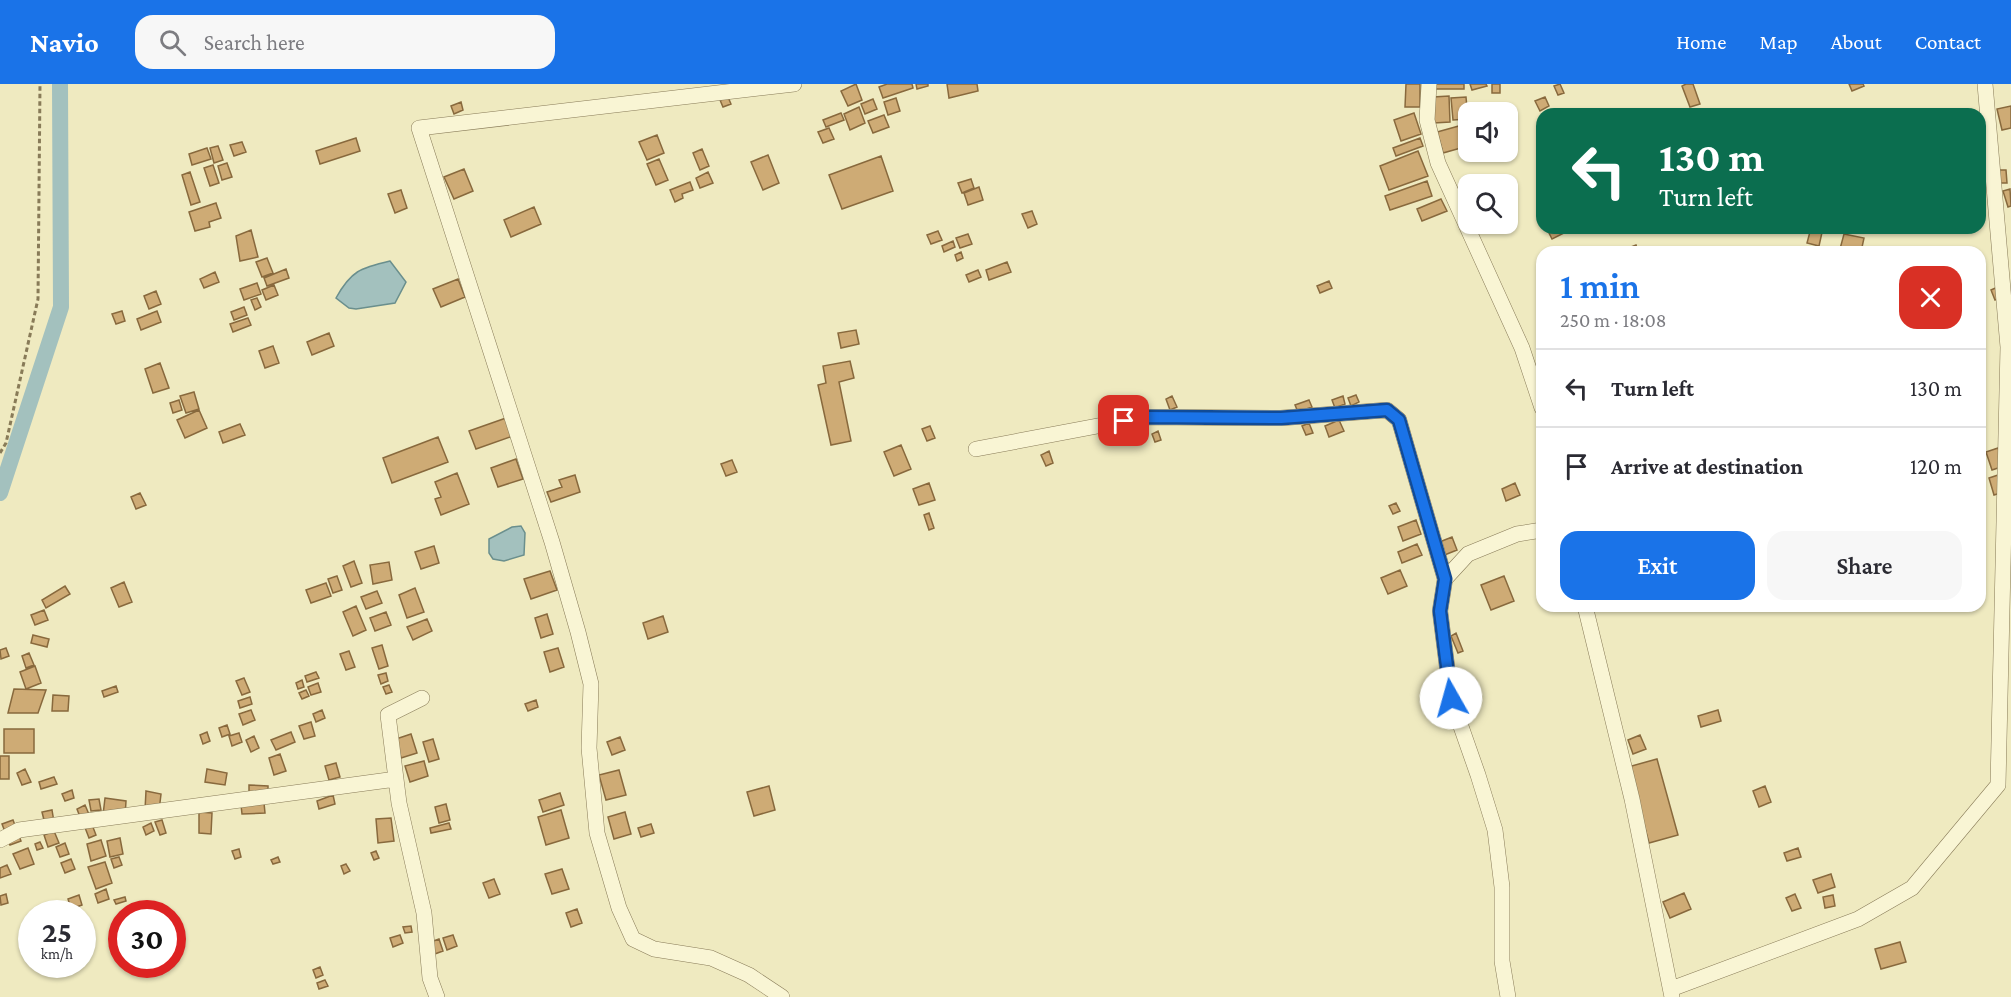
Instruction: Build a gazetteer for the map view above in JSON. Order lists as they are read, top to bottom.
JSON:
{
  "page": {
    "header": "Navio",
    "search": "Search here",
    "nav": [
      "Home",
      "Map",
      "About",
      "Contact"
    ],
    "turn": ["130 m", "Turn left"],
    "heading": ["1 min", "250 m · 18:08"],
    "list": [
      {
        "name": "Turn left",
        "value": "130 m"
      },
      {
        "name": "Arrive at destination",
        "value": "120 m"
      }
    ],
    "buttons": ["Exit", "Share"],
    "speed": "25 km/h",
    "limit": "30"
  }
}
